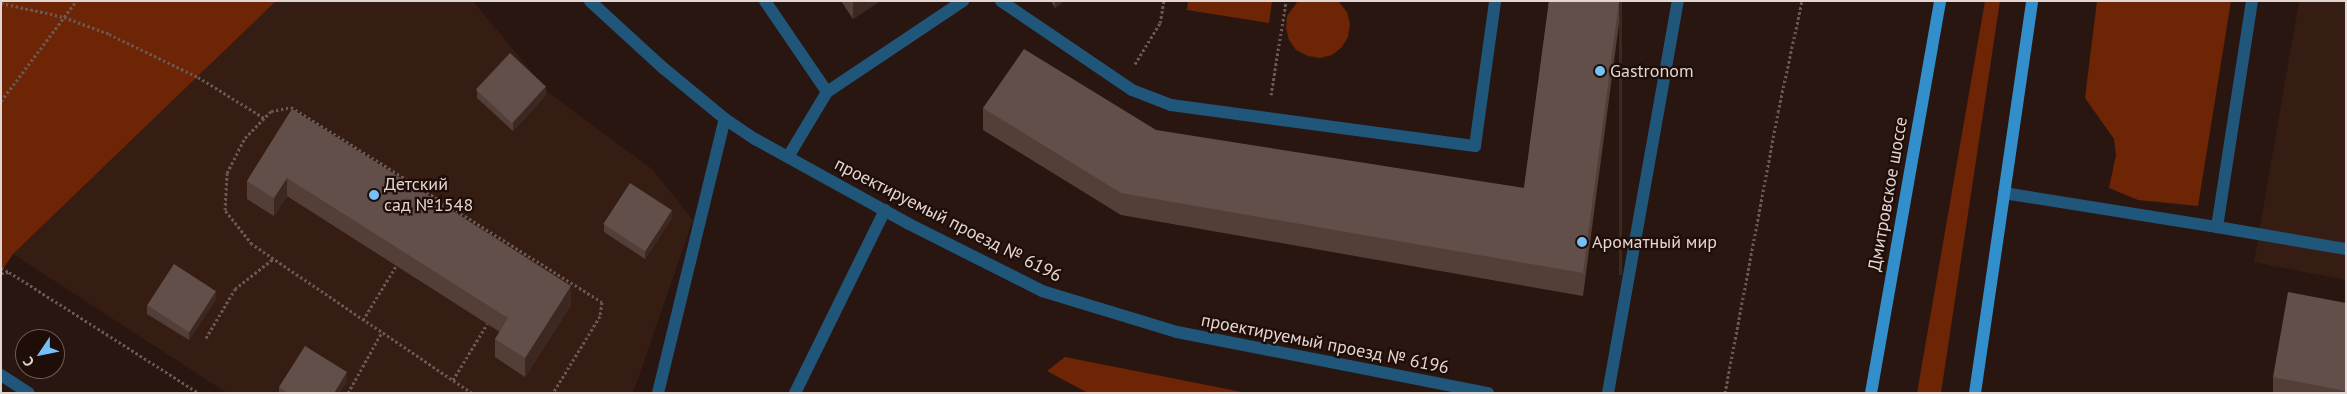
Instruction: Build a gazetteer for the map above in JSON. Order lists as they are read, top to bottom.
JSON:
{
  "streets": {
    "main road": ["Дмитровское шоссе"],
    "street": ["проектируемый проезд № 6196"]
  },
  "places": ["Gastronom", "Детский сад №1548", "Ароматный мир"],
  "north": "bottom left"
}
